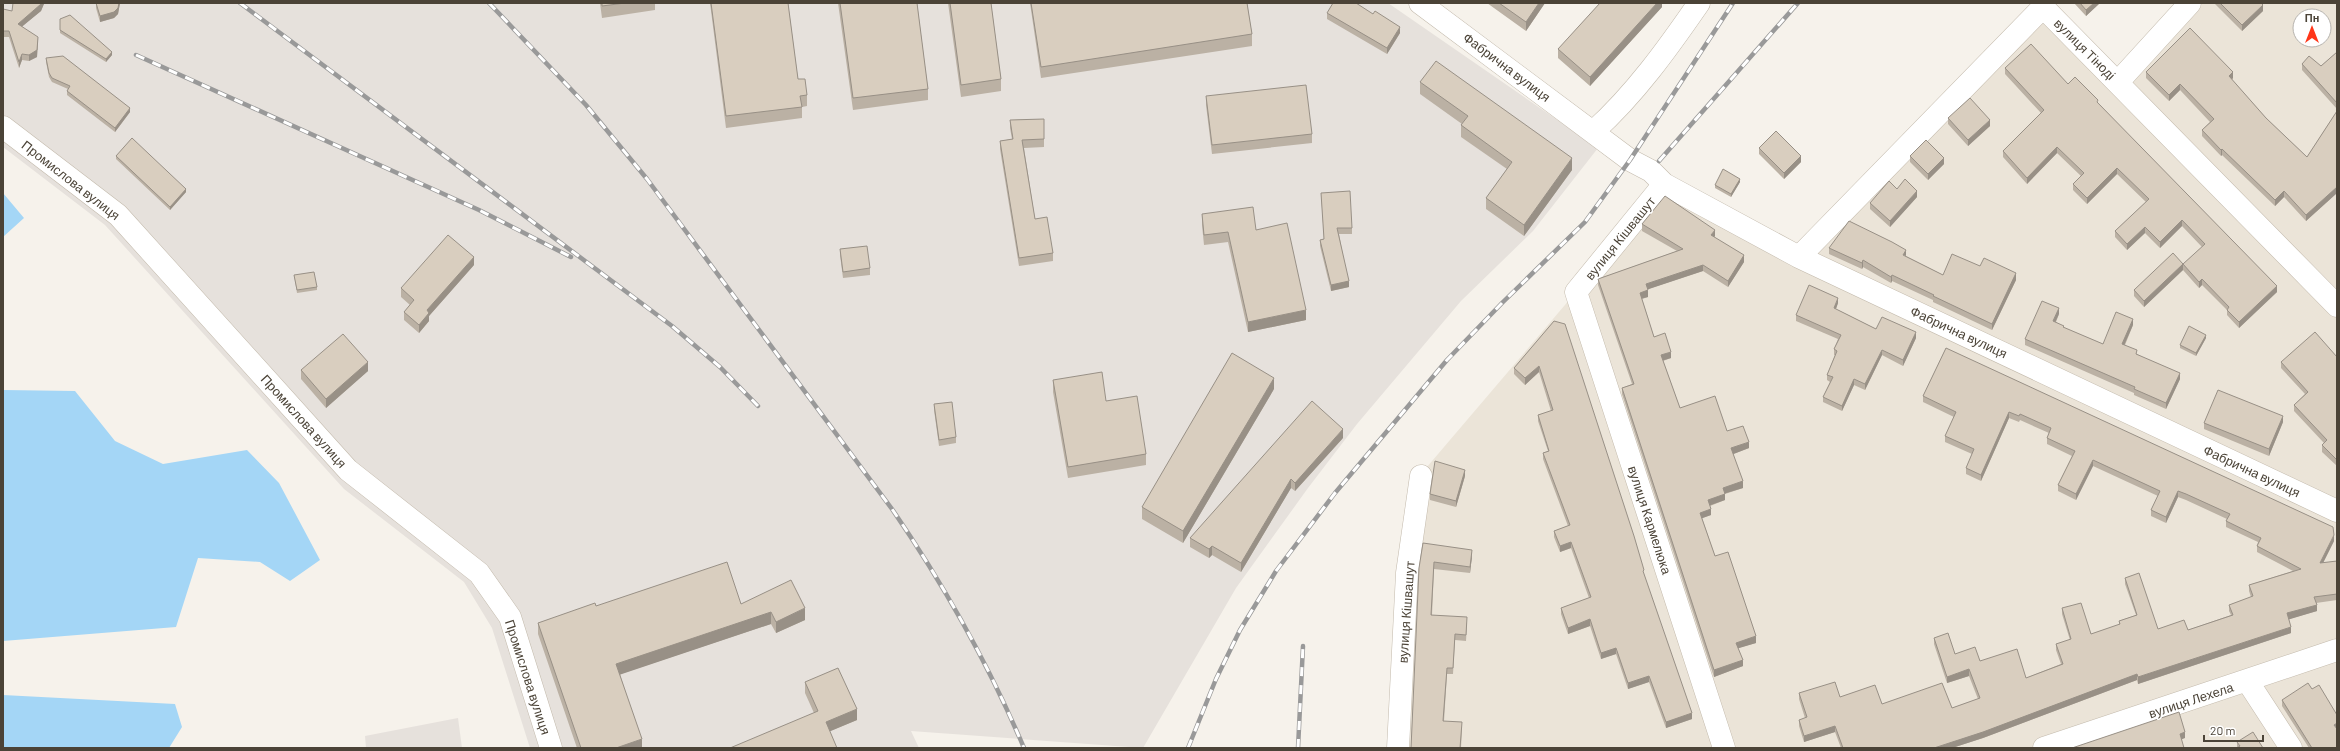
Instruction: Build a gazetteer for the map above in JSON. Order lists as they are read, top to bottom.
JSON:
{
  "streets": {
    "street": [
      "вулиця Тіноді",
      "Фабрична вулиця",
      "Промислова вулиця",
      "вулиця Кішвашут",
      "вулиця Кармелюка",
      "вулиця Лехела"
    ]
  },
  "crossings": [
    ["вулиця Тіноді", "Фабрична вулиця"],
    ["Фабрична вулиця", "вулиця Кішвашут"],
    ["вулиця Кішвашут", "вулиця Кармелюка"]
  ],
  "scale_bar": "20 m",
  "north": "top"
}
